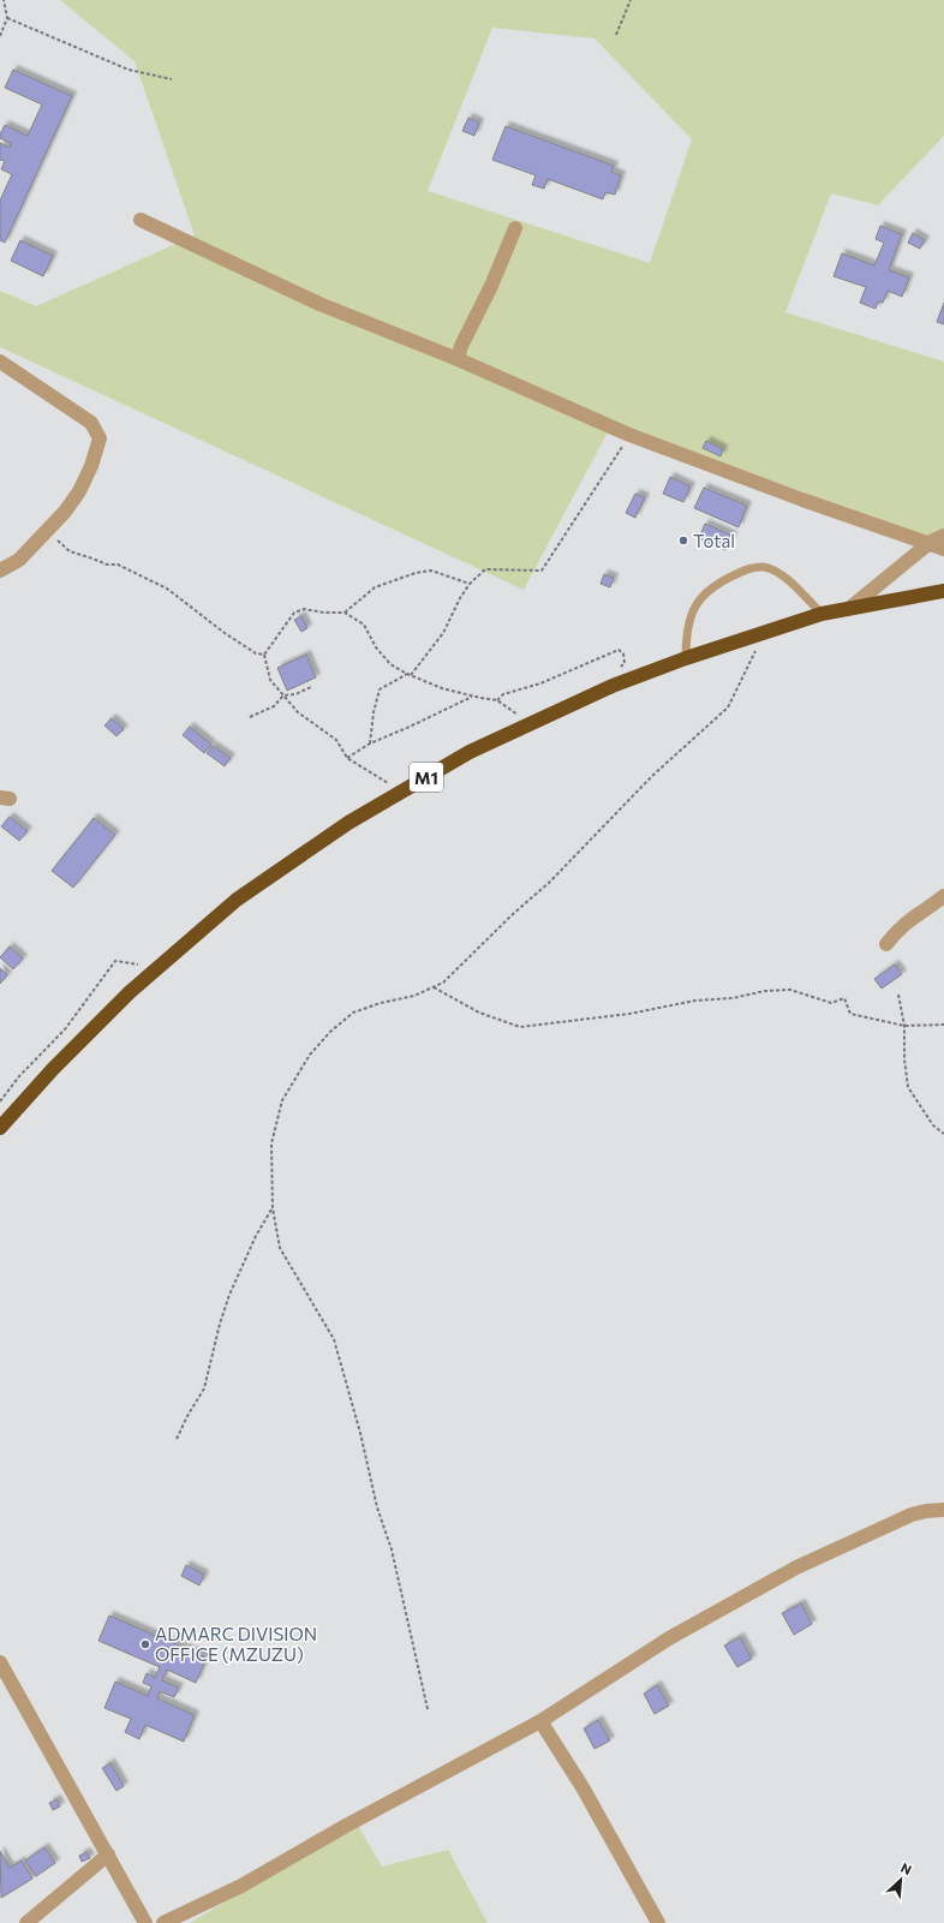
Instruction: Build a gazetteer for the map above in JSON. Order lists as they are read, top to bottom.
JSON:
{
  "streets": {
    "highway": ["M1"]
  },
  "places": ["Total", "ADMARC DIVISION OFFICE (MZUZU)"],
  "north": "top right"
}
